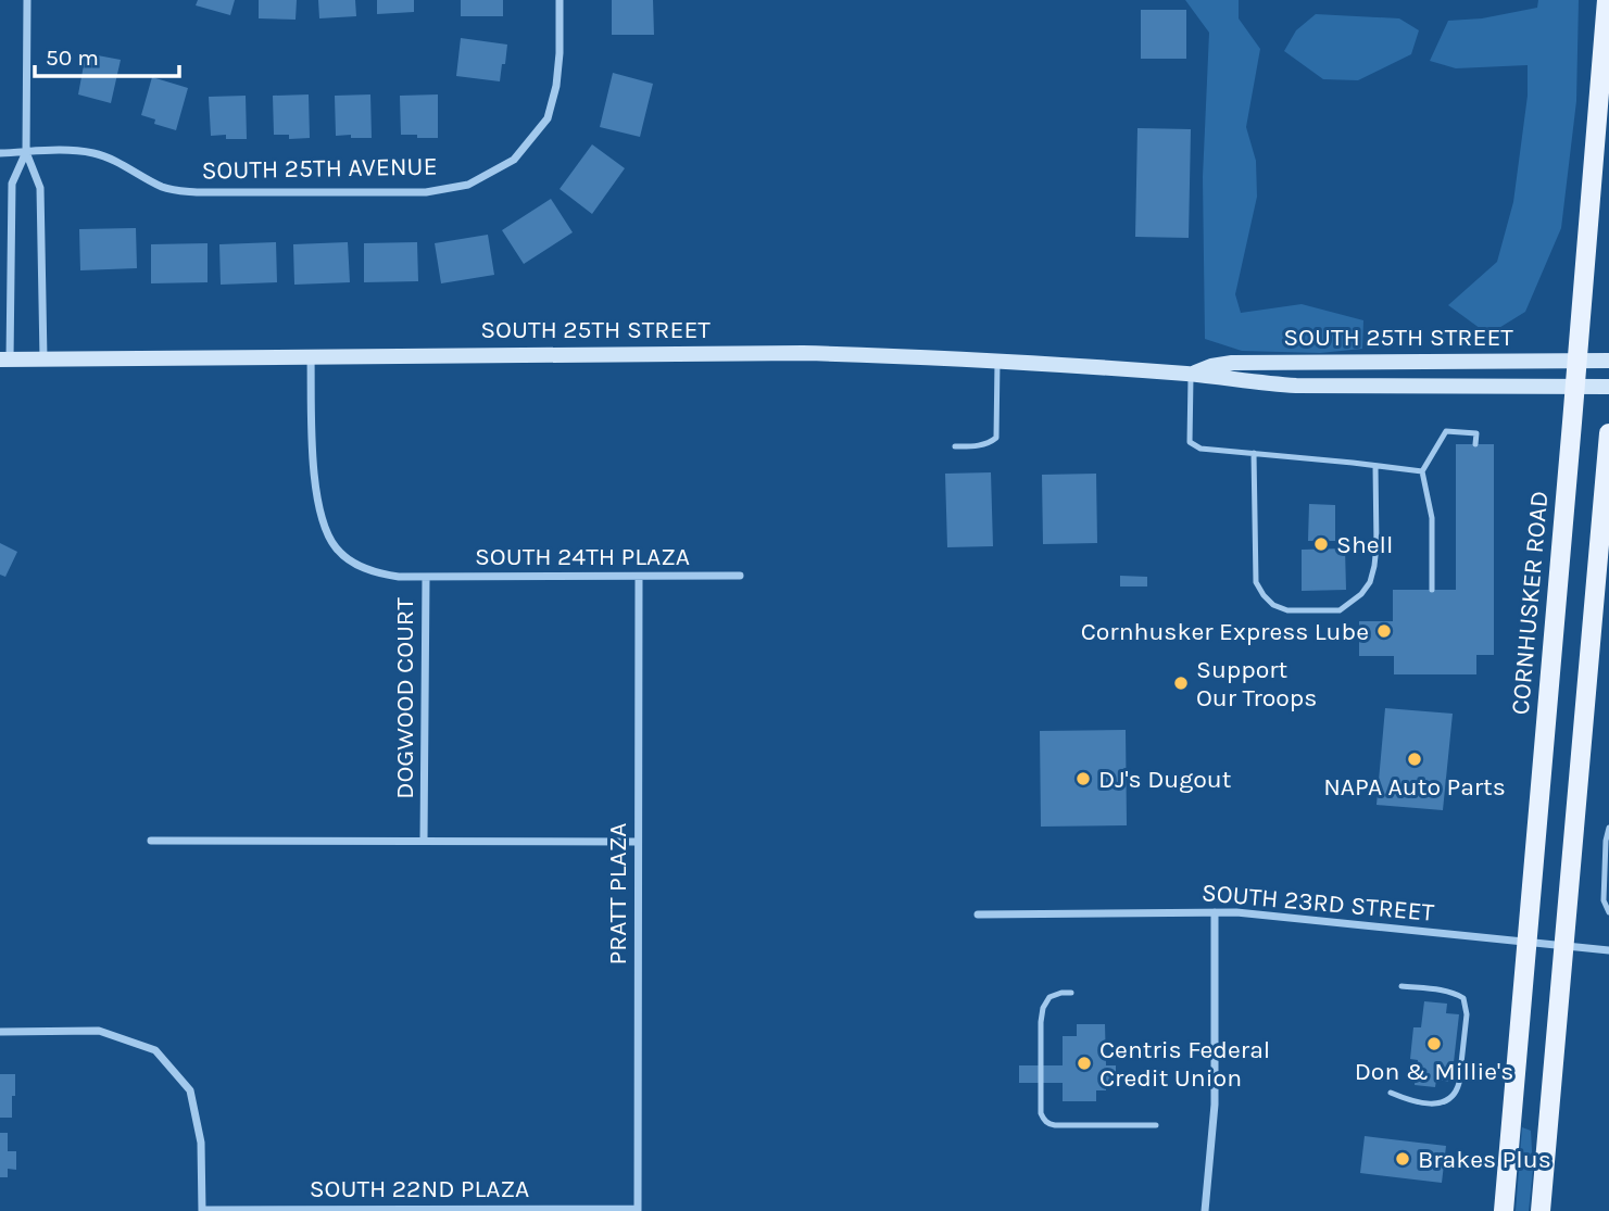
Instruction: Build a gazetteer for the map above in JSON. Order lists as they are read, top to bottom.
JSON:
{
  "streets": {
    "main road": ["CORNHUSKER ROAD"],
    "street": [
      "SOUTH 25TH AVENUE",
      "SOUTH 25TH STREET",
      "SOUTH 24TH PLAZA",
      "DOGWOOD COURT",
      "PRATT PLAZA",
      "SOUTH 23RD STREET",
      "SOUTH 22ND PLAZA"
    ]
  },
  "crossings": [
    ["SOUTH 25TH STREET", "CORNHUSKER ROAD"],
    ["SOUTH 25TH STREET", "DOGWOOD COURT"],
    ["SOUTH 24TH PLAZA", "DOGWOOD COURT"],
    ["SOUTH 24TH PLAZA", "PRATT PLAZA"],
    ["CORNHUSKER ROAD", "SOUTH 23RD STREET"],
    ["PRATT PLAZA", "SOUTH 22ND PLAZA"]
  ],
  "places": [
    "Shell",
    "Cornhusker Express Lube",
    "Support Our Troops",
    "NAPA Auto Parts",
    "DJ's Dugout",
    "Don & Millie's",
    "Centris Federal Credit Union",
    "Brakes Plus"
  ],
  "scale_bar": "50 m"
}
